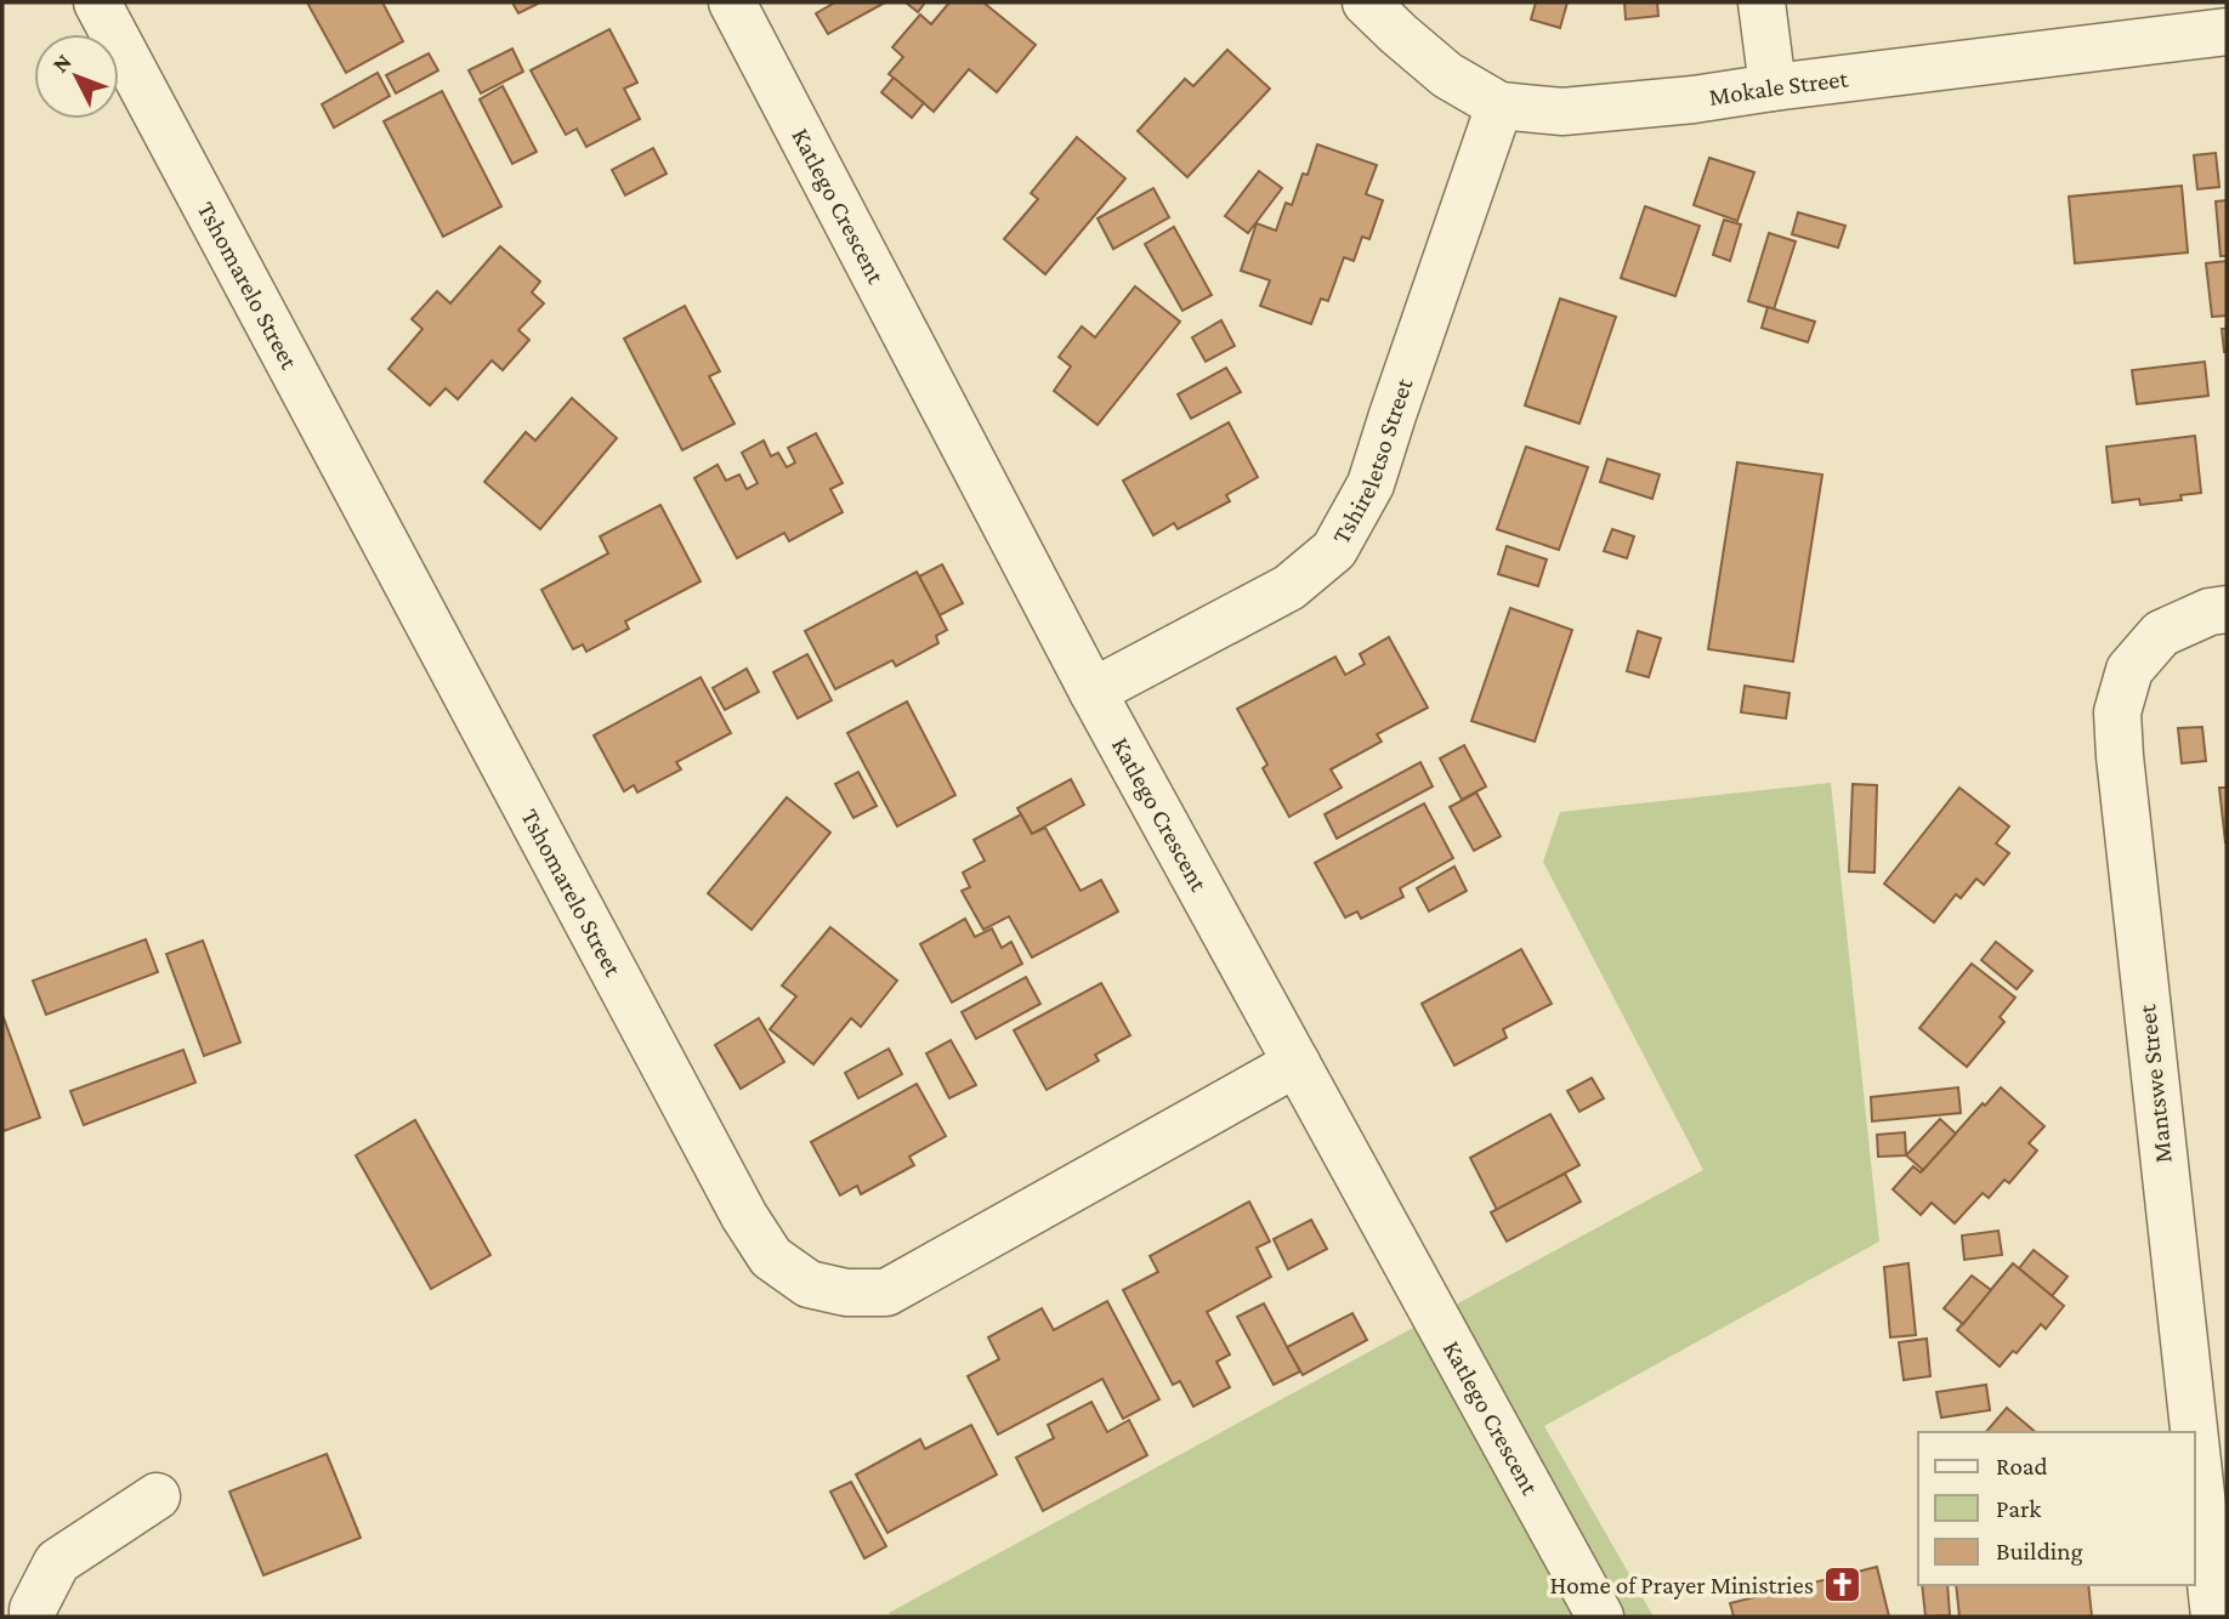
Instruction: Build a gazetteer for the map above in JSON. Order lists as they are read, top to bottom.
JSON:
{
  "streets": {
    "street": [
      "Mokale Street",
      "Katlego Crescent",
      "Tshomarelo Street",
      "Tshireletso Street",
      "Mantswe Street"
    ]
  },
  "crossings": [
    ["Mokale Street", "Tshireletso Street"],
    ["Katlego Crescent", "Tshomarelo Street"],
    ["Katlego Crescent", "Tshireletso Street"]
  ],
  "places": {
    "church": ["Home of Prayer Ministries"]
  },
  "legend": ["Road", "Park", "Building"],
  "north": "top left"
}
